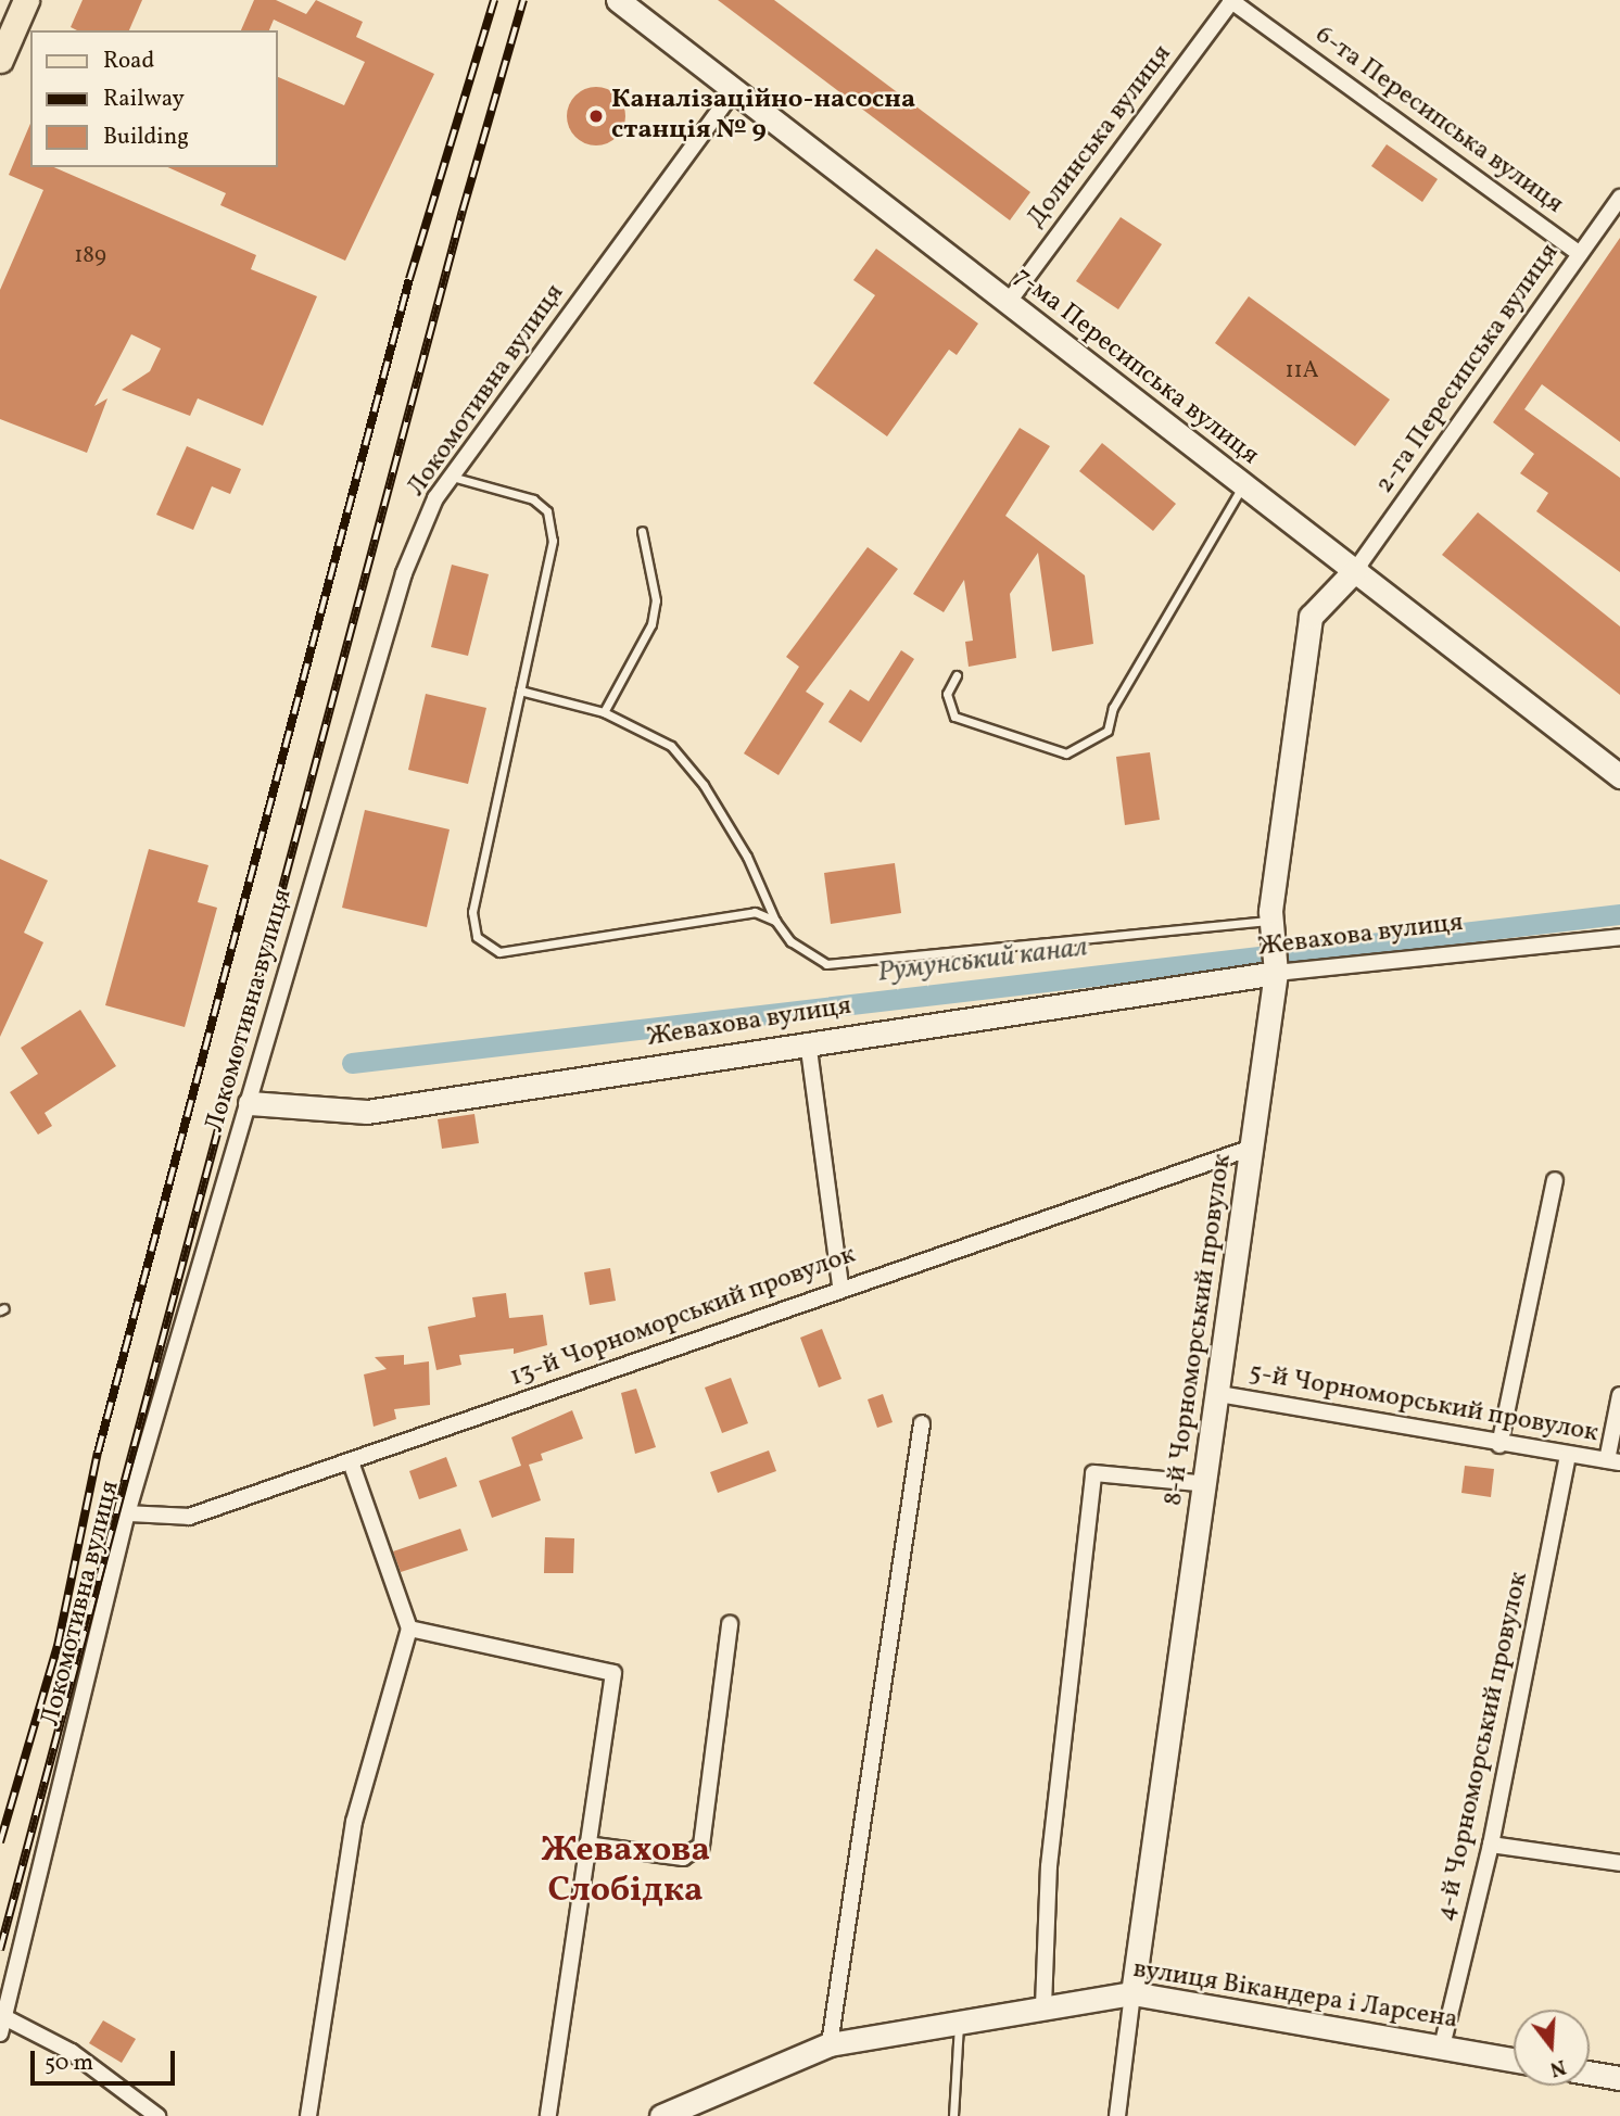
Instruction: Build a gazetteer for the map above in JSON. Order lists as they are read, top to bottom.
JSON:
{
  "streets": {
    "street": [
      "6-та Пересипська вулиця",
      "Долинська вулиця",
      "7-ма Пересипська вулиця",
      "2-га Пересипська вулиця",
      "Локомотивна вулиця",
      "Жевахова вулиця",
      "13-й Чорноморський провулок",
      "8-й Чорноморський провулок",
      "5-й Чорноморський провулок",
      "4-й Чорноморський провулок",
      "вулиця Вікандера і Ларсена"
    ]
  },
  "crossings": [
    ["6-та Пересипська вулиця", "Долинська вулиця"],
    ["6-та Пересипська вулиця", "2-га Пересипська вулиця"],
    ["Долинська вулиця", "7-ма Пересипська вулиця"],
    ["7-ма Пересипська вулиця", "2-га Пересипська вулиця"],
    ["7-ма Пересипська вулиця", "Локомотивна вулиця"],
    ["7-ма Пересипська вулиця", "8-й Чорноморський провулок"],
    ["2-га Пересипська вулиця", "8-й Чорноморський провулок"],
    ["Локомотивна вулиця", "Жевахова вулиця"],
    ["Локомотивна вулиця", "13-й Чорноморський провулок"],
    ["Жевахова вулиця", "8-й Чорноморський провулок"],
    ["13-й Чорноморський провулок", "8-й Чорноморський провулок"],
    ["8-й Чорноморський провулок", "5-й Чорноморський провулок"],
    ["8-й Чорноморський провулок", "вулиця Вікандера і Ларсена"],
    ["5-й Чорноморський провулок", "4-й Чорноморський провулок"],
    ["4-й Чорноморський провулок", "вулиця Вікандера і Ларсена"]
  ],
  "districts": ["Жевахова Слобідка"],
  "water": ["Румунський канал"],
  "places": ["Каналізаційно-насосна станція № 9"],
  "house_numbers": ["189", "11А"],
  "legend": ["Road", "Railway", "Building"],
  "scale_bar": "50 m",
  "north": "bottom"
}
